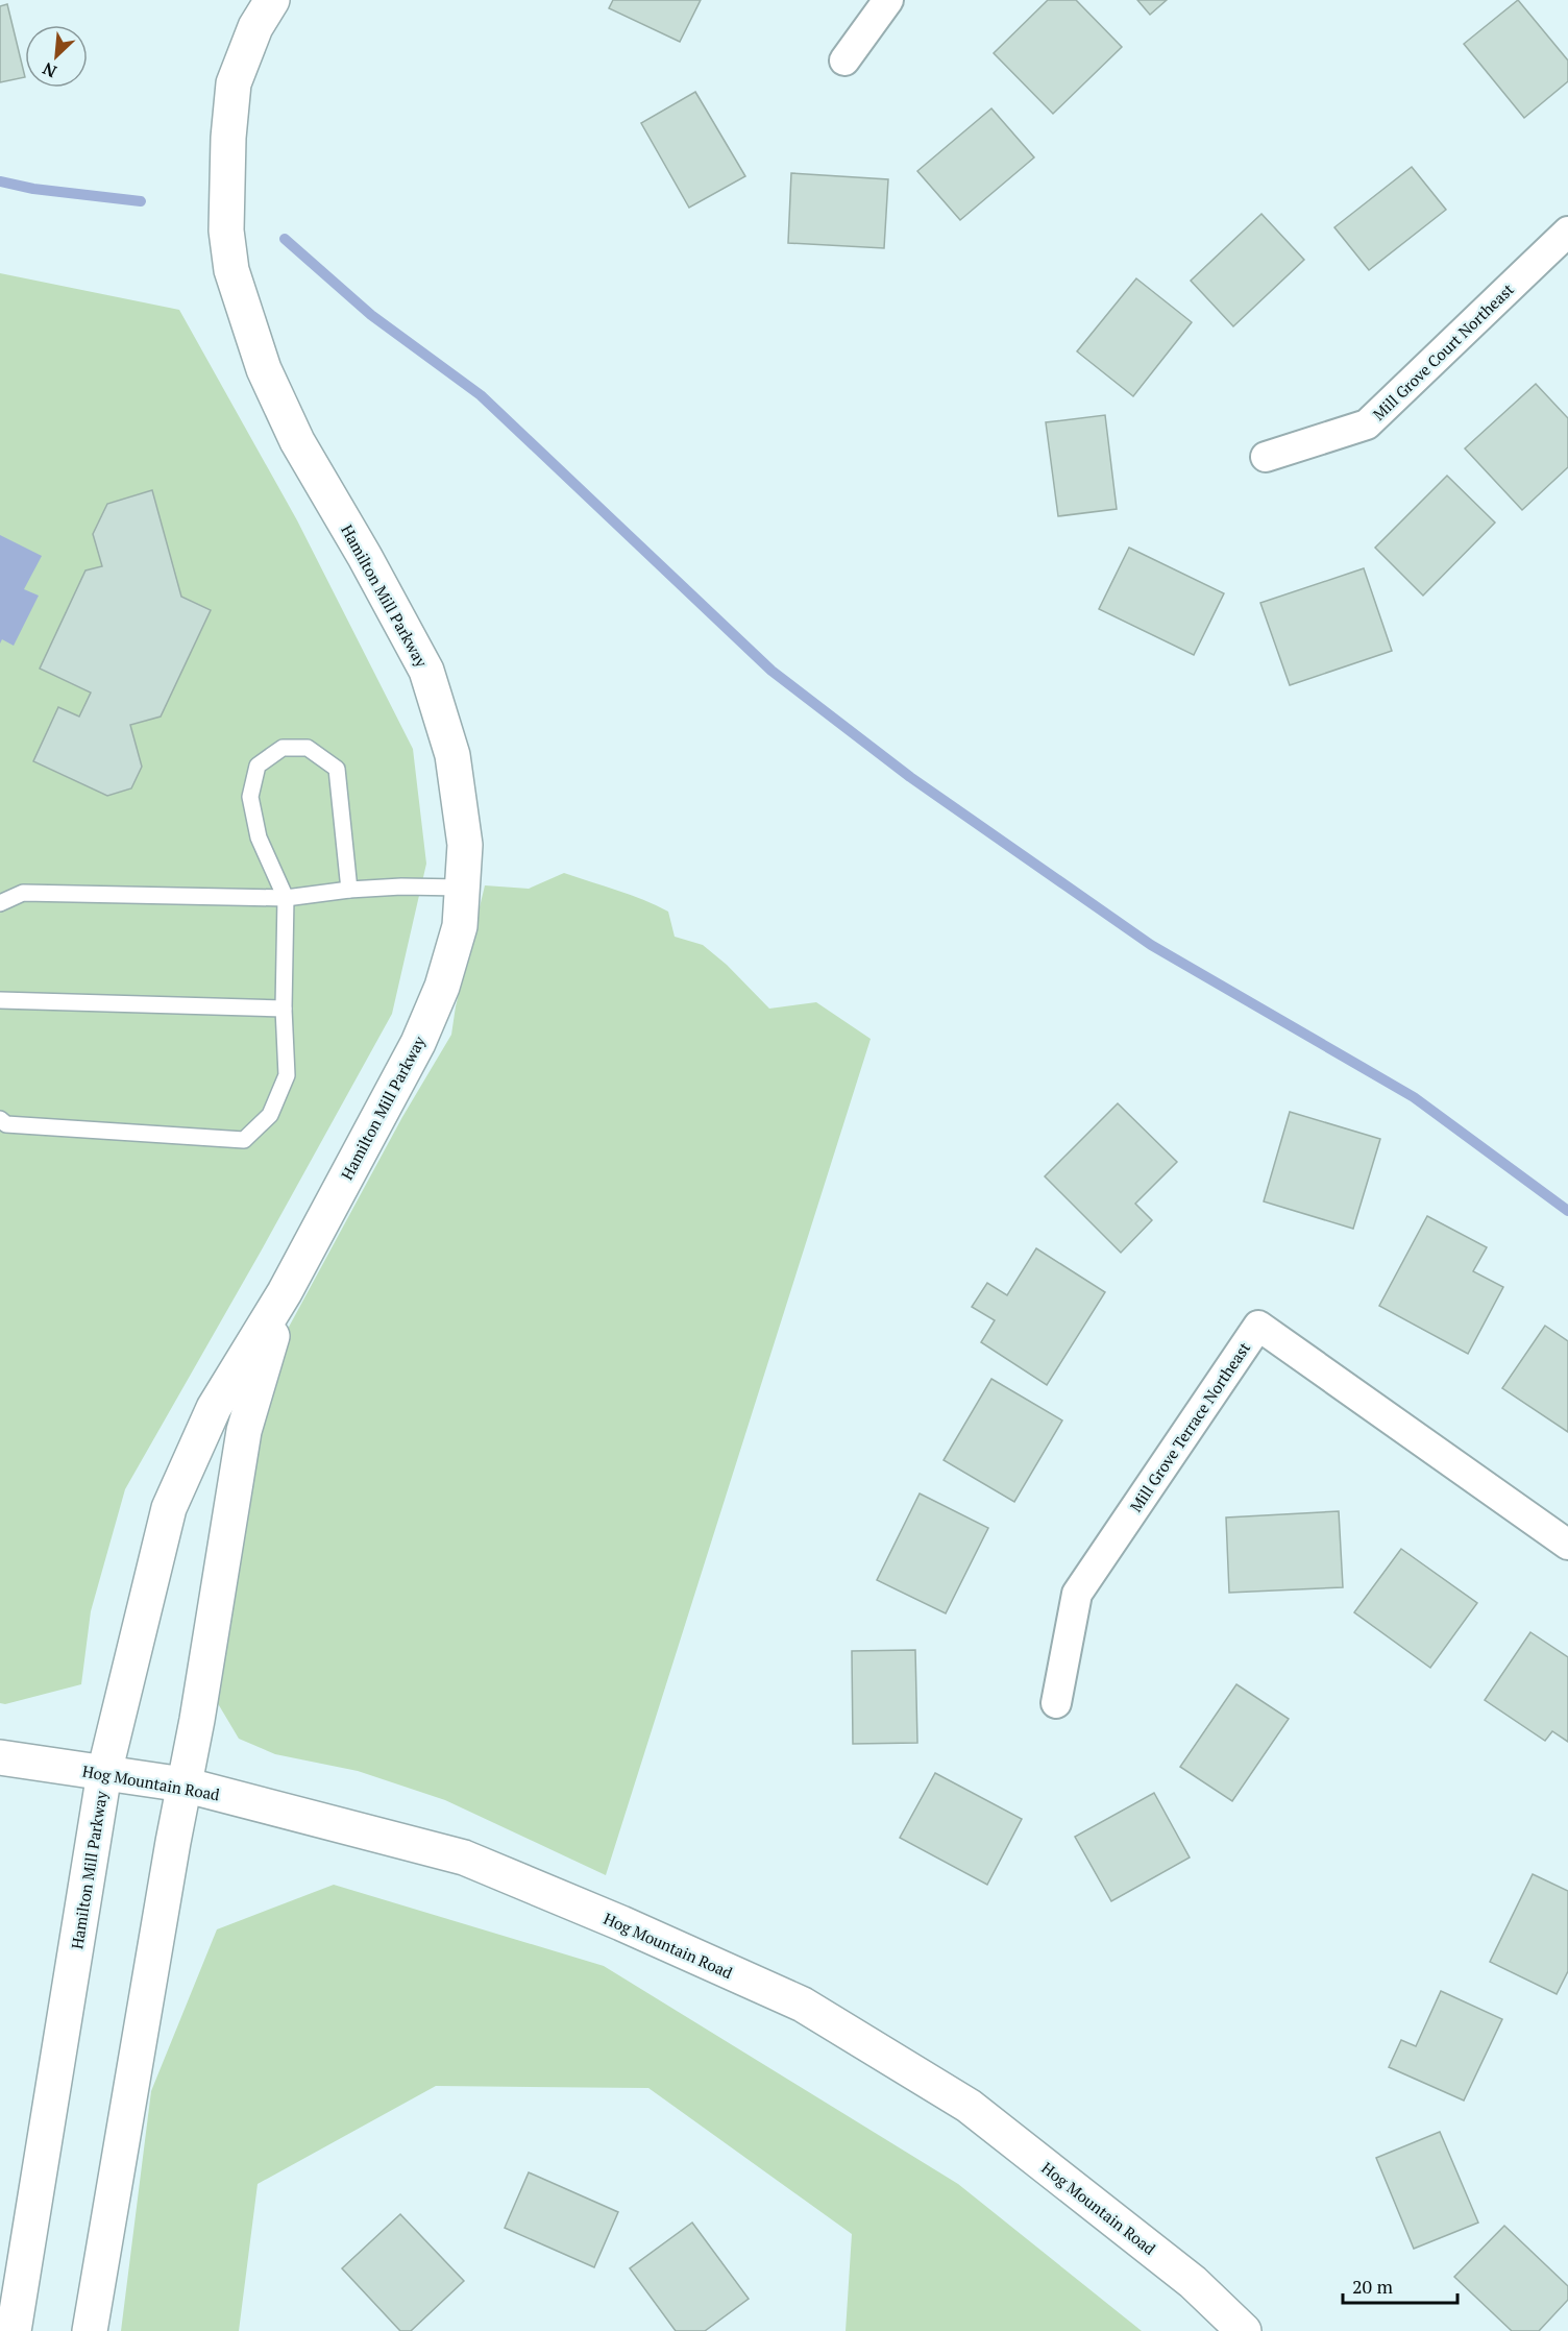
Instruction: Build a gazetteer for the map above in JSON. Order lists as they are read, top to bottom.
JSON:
{
  "streets": {
    "street": [
      "Mill Grove Court Northeast",
      "Hamilton Mill Parkway",
      "Mill Grove Terrace Northeast",
      "Hog Mountain Road"
    ]
  },
  "crossings": [
    ["Hamilton Mill Parkway", "Hog Mountain Road"]
  ],
  "scale_bar": "20 m",
  "north": "bottom left"
}
